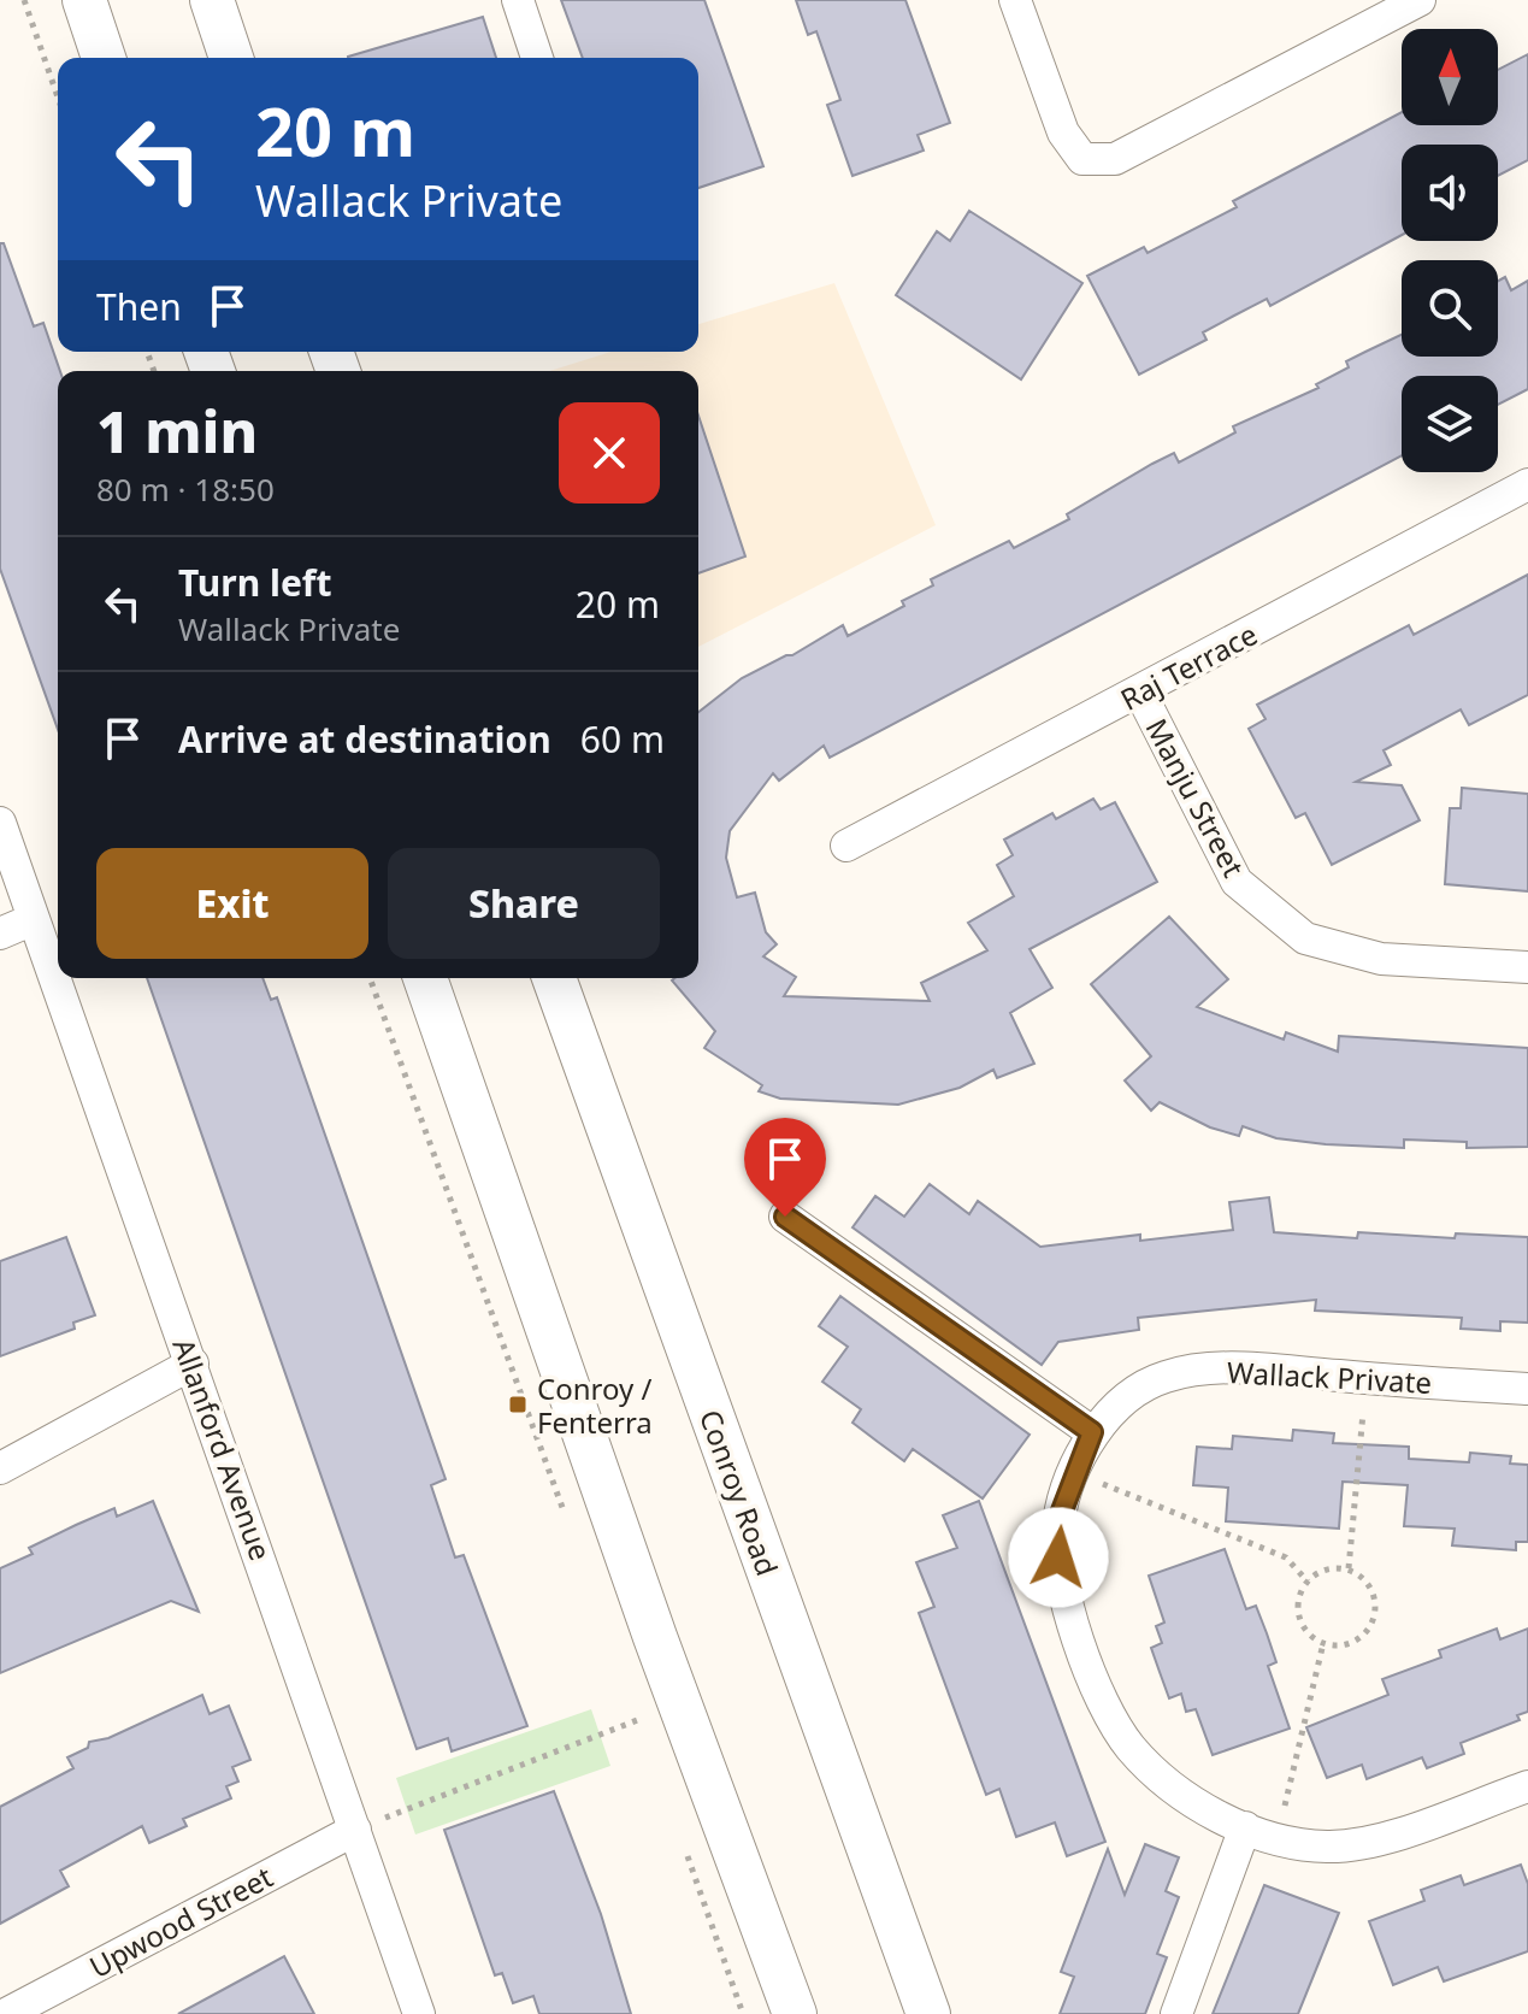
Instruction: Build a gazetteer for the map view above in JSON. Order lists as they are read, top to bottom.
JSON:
{
  "streets": {
    "main road": ["Conroy Road"],
    "street": [
      "Raj Terrace",
      "Manju Street",
      "Wallack Private",
      "Allanford Avenue",
      "Upwood Street"
    ]
  },
  "crossings": [
    ["Raj Terrace", "Manju Street"],
    ["Allanford Avenue", "Upwood Street"]
  ],
  "places": {
    "transit": ["Conroy / Fenterra"]
  },
  "north": "top",
  "page": {
    "turn": ["20 m", "Wallack Private"],
    "then": "Then",
    "heading": ["1 min", "80 m · 18:50"],
    "list": [
      {
        "name": "Turn left",
        "note": "Wallack Private",
        "value": "20 m"
      },
      {
        "name": "Arrive at destination",
        "value": "60 m"
      }
    ],
    "buttons": ["Exit", "Share"]
  }
}
